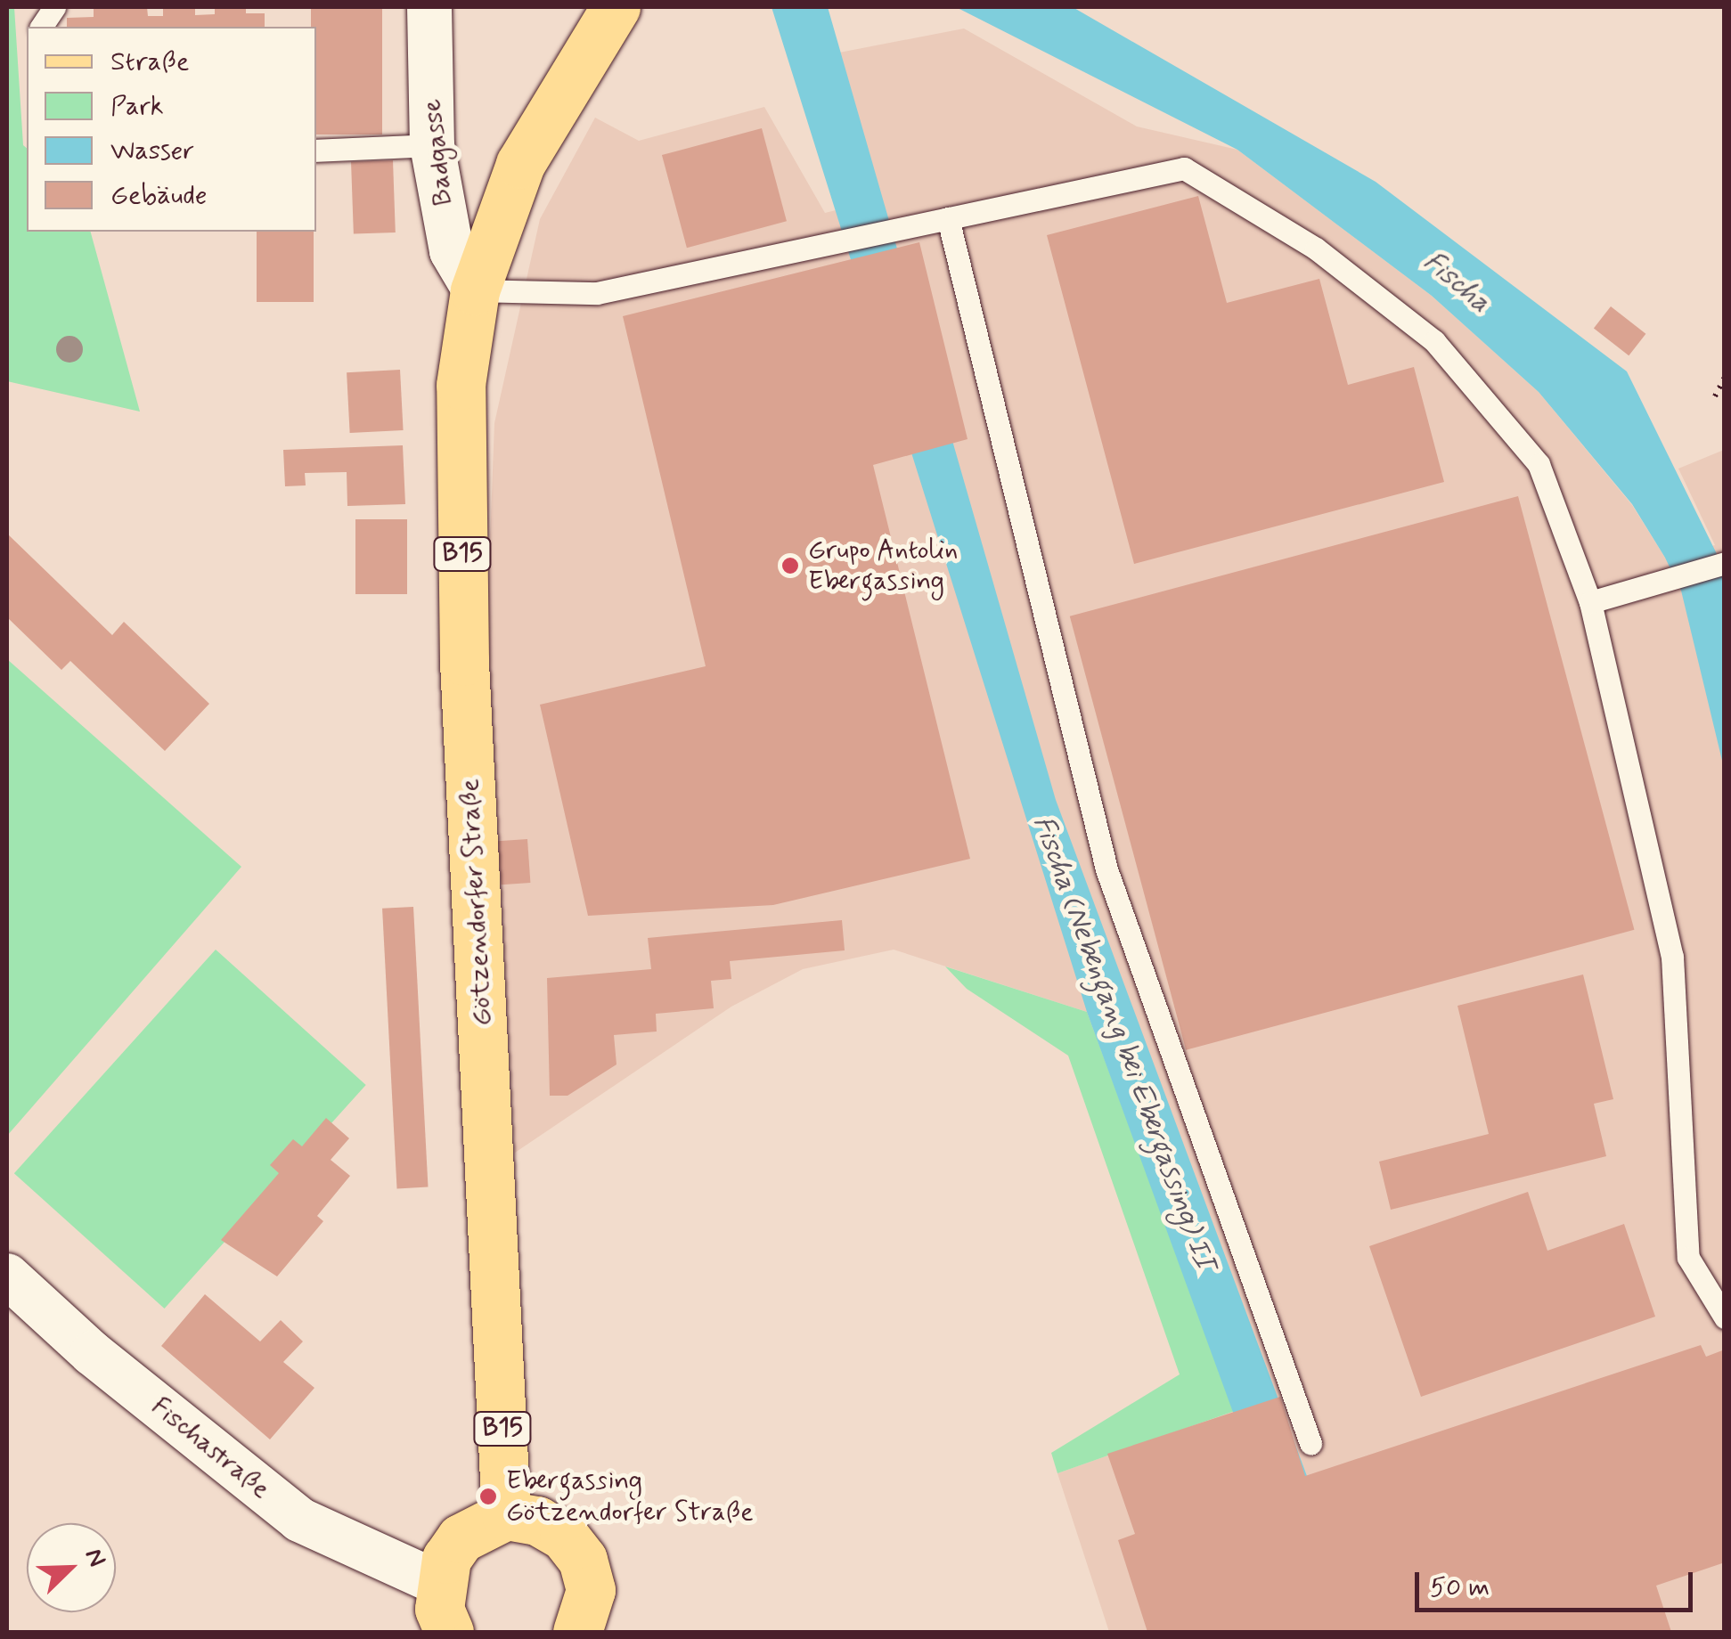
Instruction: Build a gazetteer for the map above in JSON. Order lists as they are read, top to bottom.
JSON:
{
  "streets": {
    "main road": ["B15", "Götzendorfer Straße"],
    "street": ["Badgasse", "Fischastraße"]
  },
  "crossings": [
    ["Badgasse", "Götzendorfer Straße"]
  ],
  "water": ["Fischa", "Fischa (Nebengang bei Ebergassing) II"],
  "places": ["Grupo Antolin Ebergassing", "Ebergassing Götzendorfer Straße"],
  "legend": [
    "Straße",
    "Park",
    "Wasser",
    "Gebäude"
  ],
  "scale_bar": "50 m",
  "north": "top right"
}
